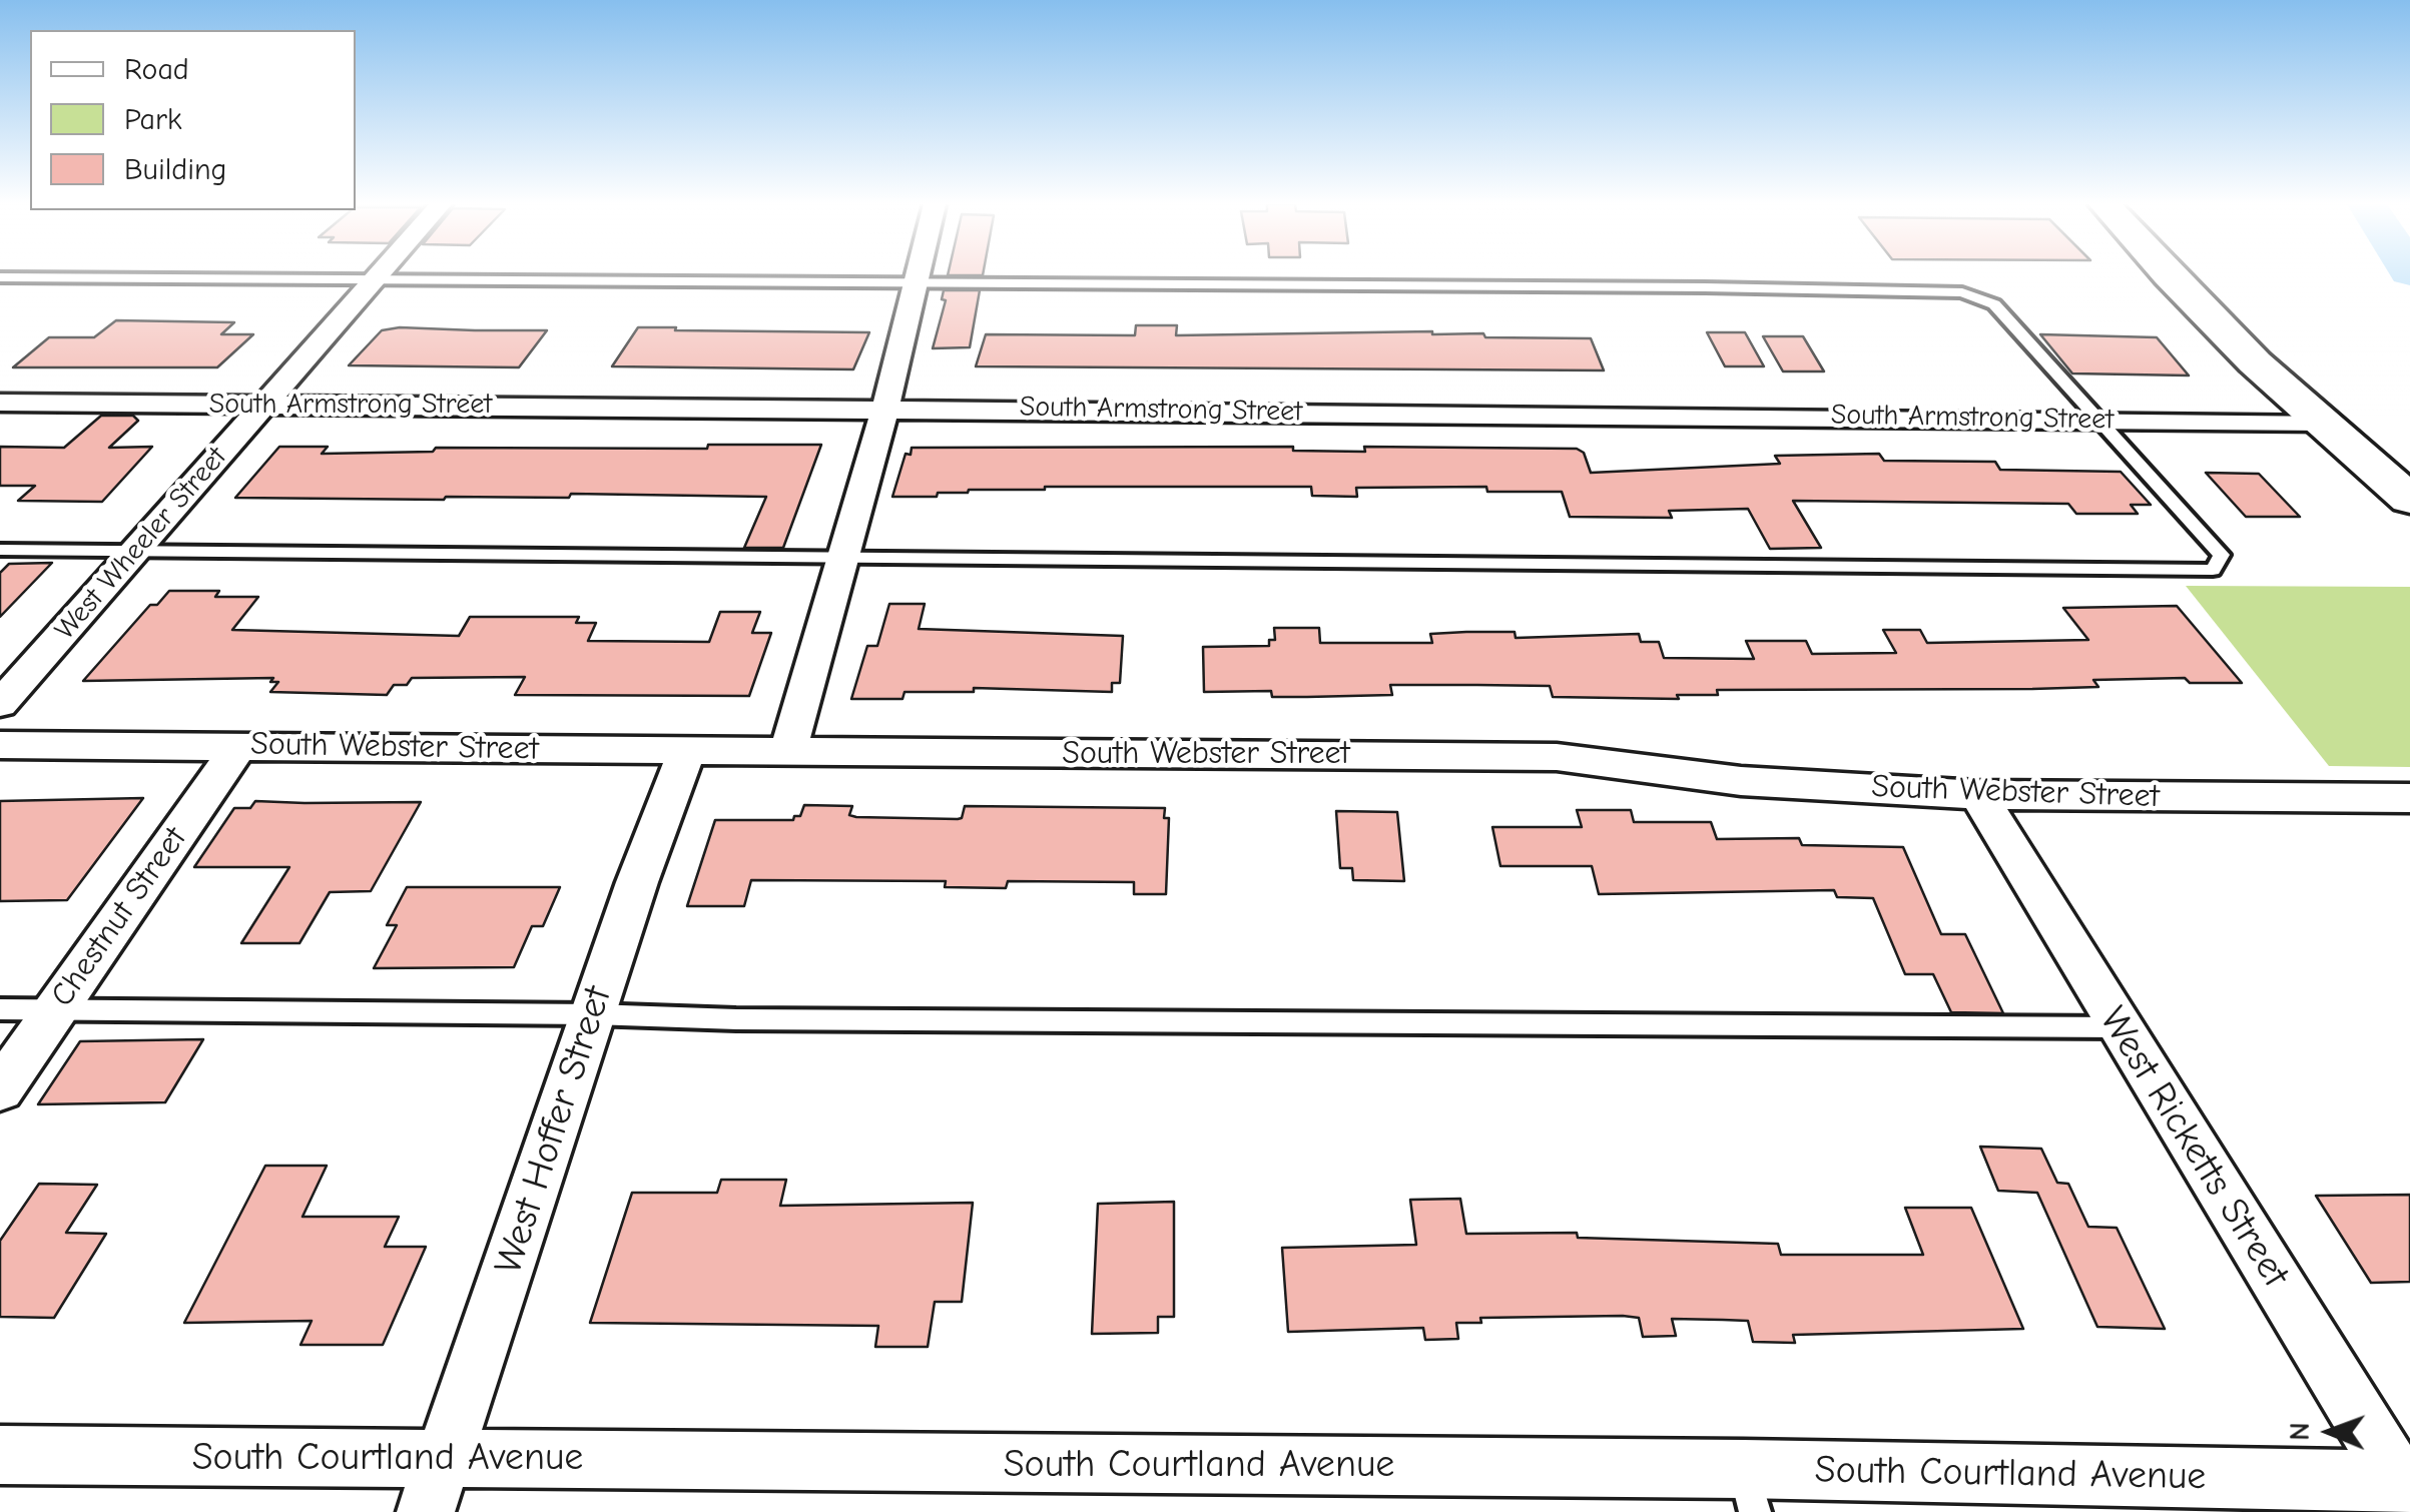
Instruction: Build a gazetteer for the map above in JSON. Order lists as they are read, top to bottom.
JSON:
{
  "streets": {
    "street": [
      "South Armstrong Street",
      "West Wheeler Street",
      "South Webster Street",
      "Chestnut Street",
      "West Hoffer Street",
      "West Ricketts Street",
      "South Courtland Avenue"
    ]
  },
  "crossings": [
    ["South Armstrong Street", "West Wheeler Street"],
    ["South Webster Street", "Chestnut Street"],
    ["South Webster Street", "West Hoffer Street"],
    ["South Webster Street", "West Ricketts Street"],
    ["West Hoffer Street", "South Courtland Avenue"],
    ["West Ricketts Street", "South Courtland Avenue"]
  ],
  "legend": ["Road", "Park", "Building"],
  "north": "left"
}
